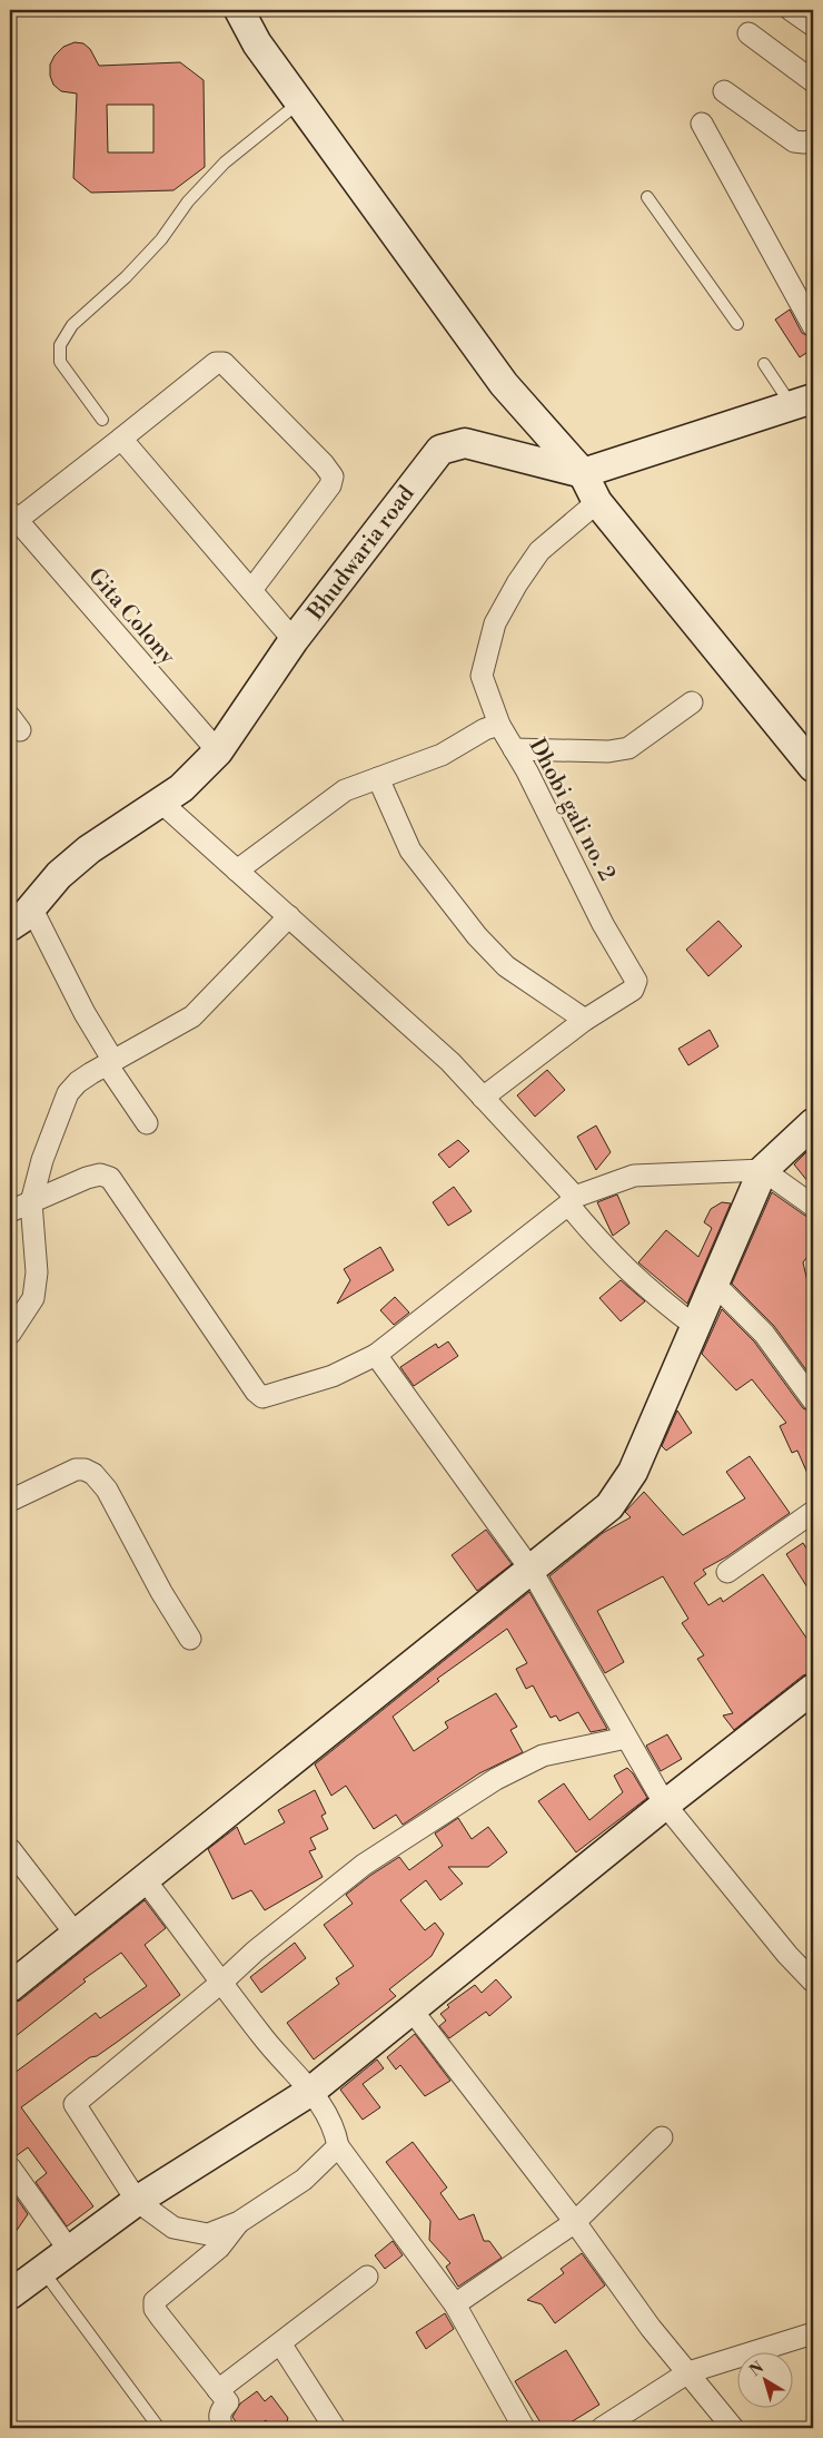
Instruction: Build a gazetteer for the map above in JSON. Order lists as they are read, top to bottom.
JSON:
{
  "streets": {
    "street": ["Bhudwaria road", "Gita Colony", "Dhobi gali no. 2"]
  },
  "crossings": [
    ["Bhudwaria road", "Gita Colony"]
  ],
  "north": "top left"
}
